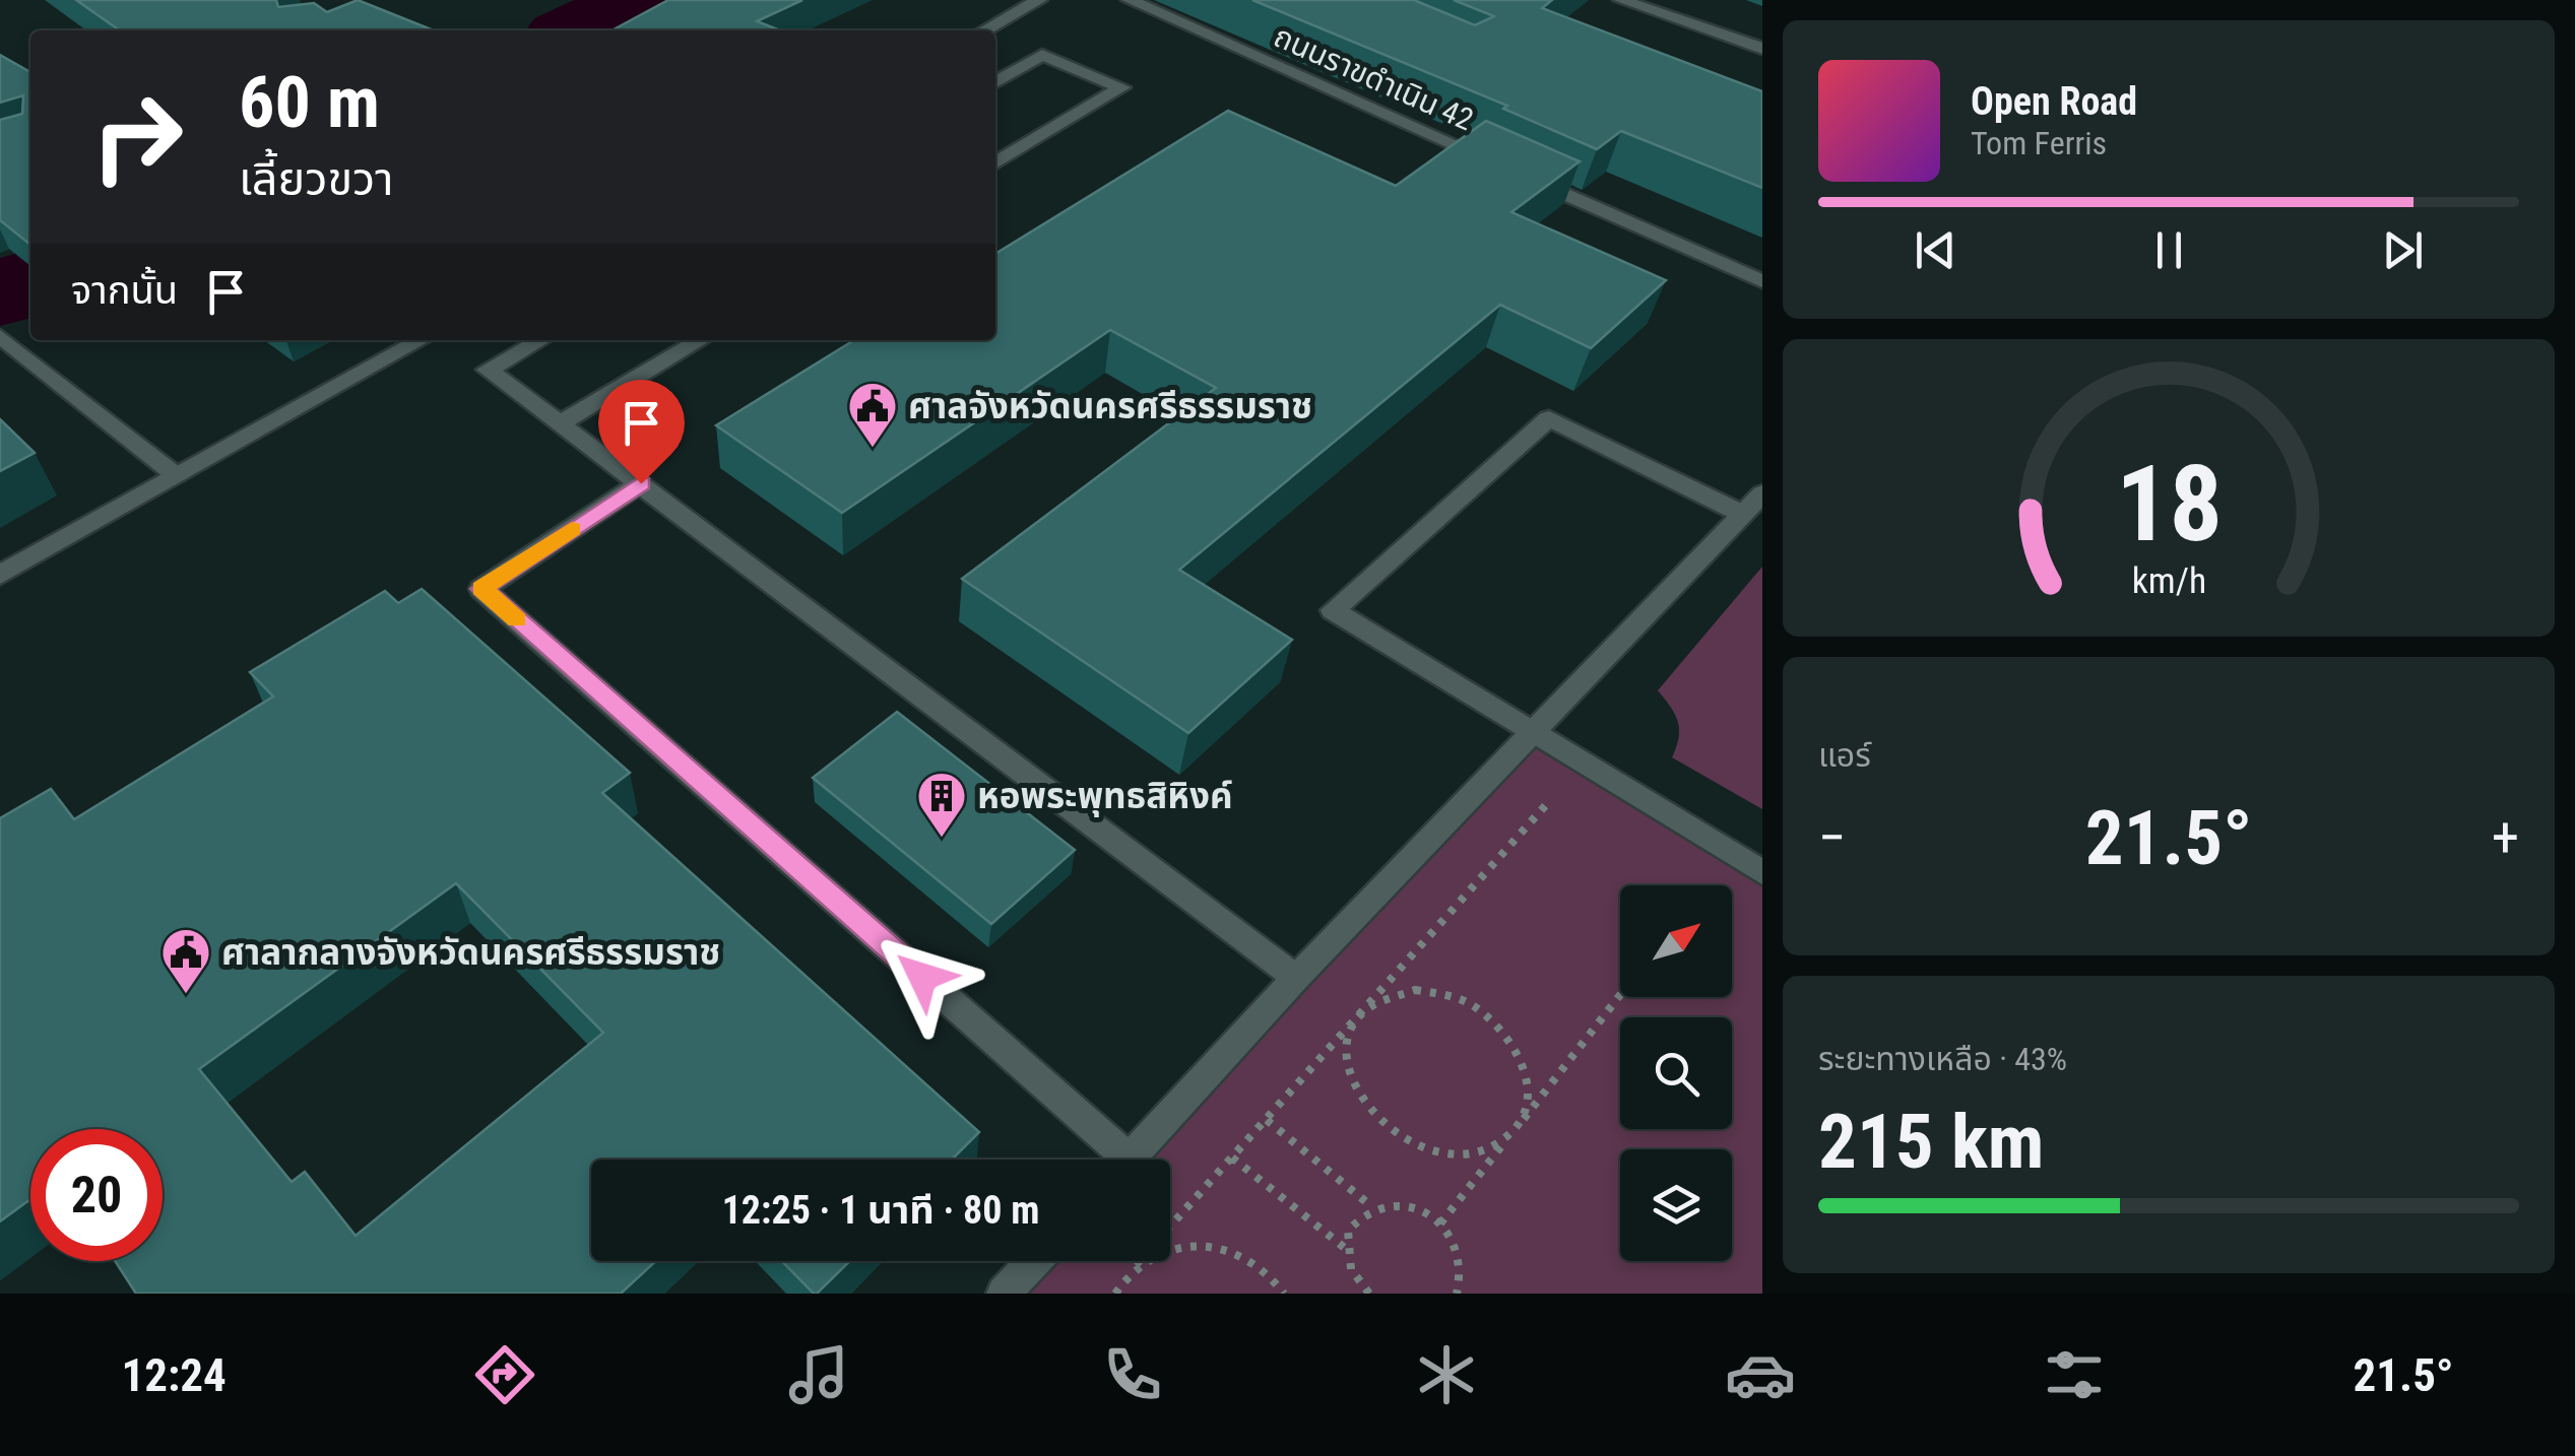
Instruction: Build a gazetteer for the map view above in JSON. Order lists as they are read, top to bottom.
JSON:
{
  "streets": {
    "street": ["ถนนราขดำเนิน 42"]
  },
  "places": {
    "public building": ["ศาลจังหวัดนครศรีธรรมราช", "ศาลากลางจังหวัดนครศรีธรรมราช"],
    "building": ["หอพระพุทธสิหิงค์"]
  },
  "north": "top right",
  "page": {
    "turn": ["60 m", "เลี้ยวขวา"],
    "song": ["Open Road", "Tom Ferris"],
    "then": "จากนั้น",
    "tile": [
      "แอร์",
      ["ระยะทางเหลือ · 43%", "215 km"]
    ],
    "heat": ["−", "21.5°", "+"],
    "limit": "20",
    "trip": "12:25 · 1 นาที · 80 m",
    "tabs": ["12:24", "21.5°"],
    "gauge": ["18", "km/h"]
  }
}
